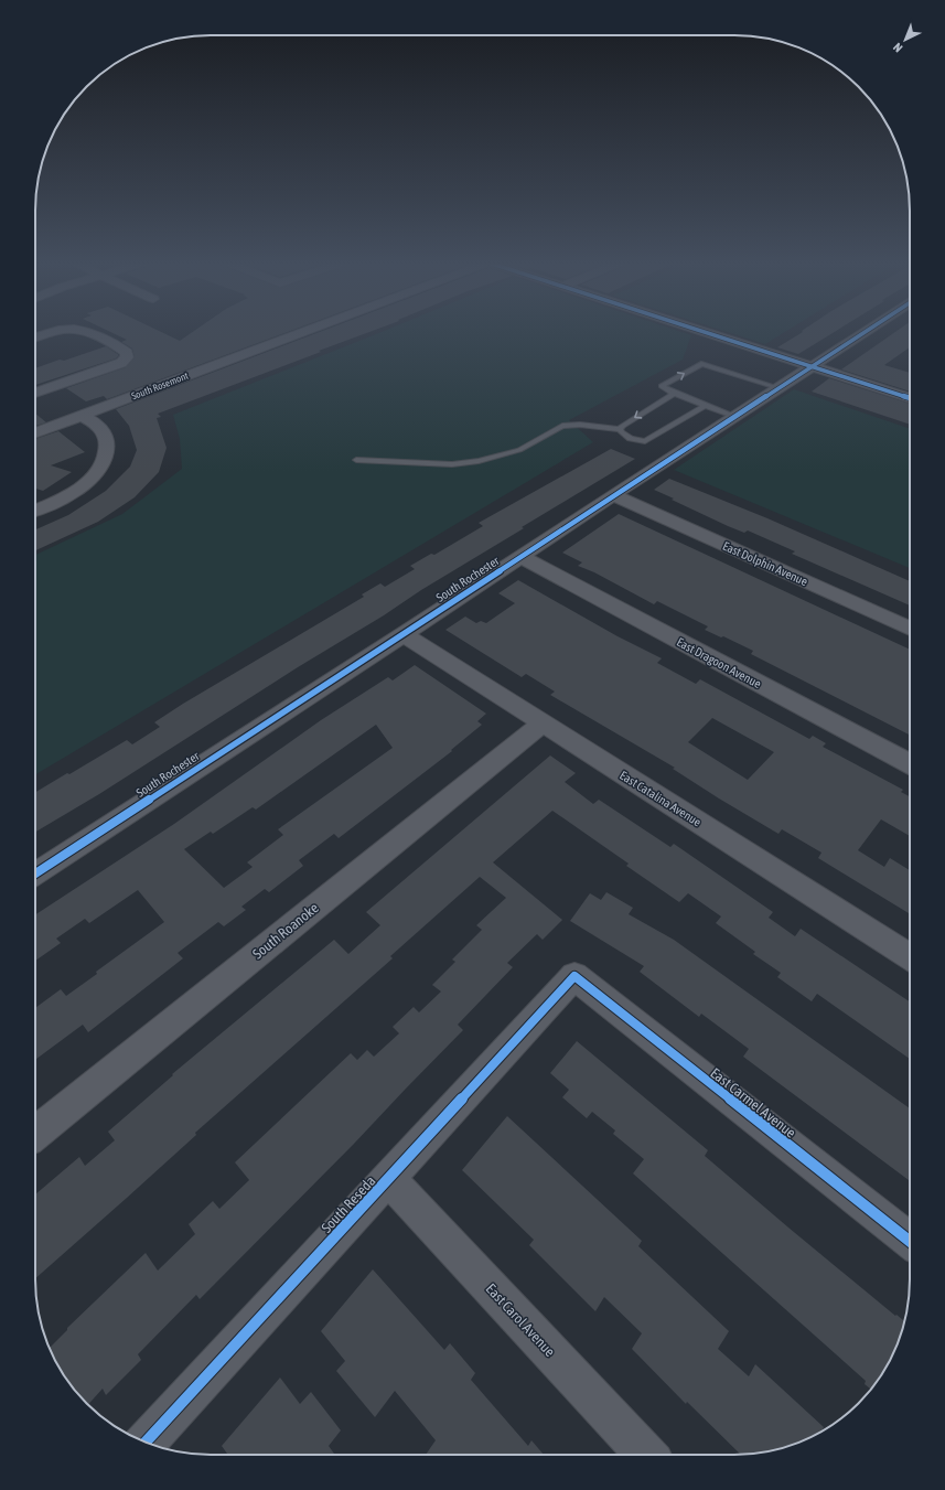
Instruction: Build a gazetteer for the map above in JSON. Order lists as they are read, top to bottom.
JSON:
{
  "streets": {
    "street": [
      "South Rosemont",
      "East Dolphin Avenue",
      "South Rochester",
      "East Dragoon Avenue",
      "East Catalina Avenue",
      "South Roanoke",
      "East Carmel Avenue",
      "South Reseda",
      "East Carol Avenue"
    ]
  },
  "crossings": [
    ["East Dolphin Avenue", "South Rochester"],
    ["South Rochester", "East Dragoon Avenue"],
    ["South Rochester", "East Catalina Avenue"],
    ["East Catalina Avenue", "South Roanoke"],
    ["East Carmel Avenue", "South Reseda"],
    ["South Reseda", "East Carol Avenue"]
  ],
  "north": "bottom left"
}
